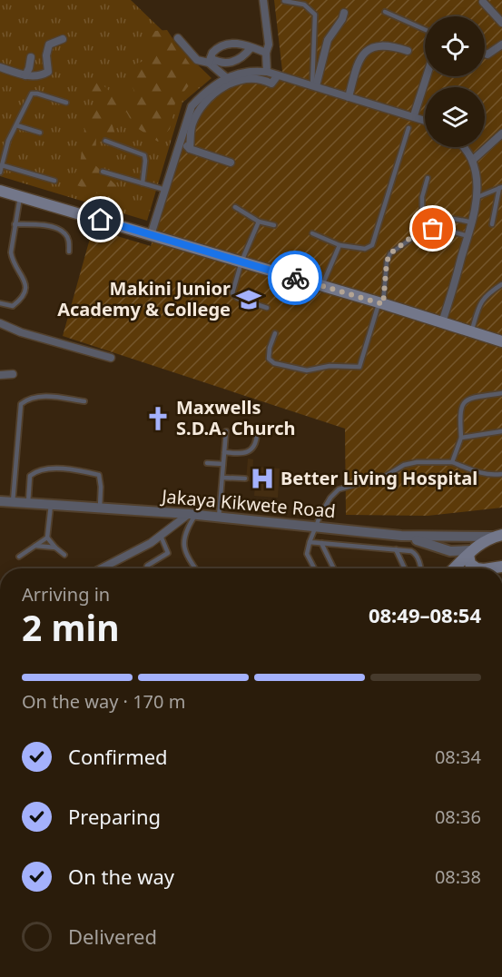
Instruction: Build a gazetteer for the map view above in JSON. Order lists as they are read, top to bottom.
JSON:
{
  "streets": {
    "street": ["Jakaya Kikwete Road"]
  },
  "places": {
    "school or university": ["Makini Junior Academy & College"],
    "church": ["Maxwells S.D.A. Church"],
    "hospital": ["Better Living Hospital"]
  },
  "page": {
    "heading": ["2 min", "Arriving in", "08:49–08:54"],
    "bar": "On the way · 170 m",
    "list": [
      ["Confirmed", "08:34"],
      ["Preparing", "08:36"],
      ["On the way", "08:38"],
      "Delivered"
    ]
  }
}
